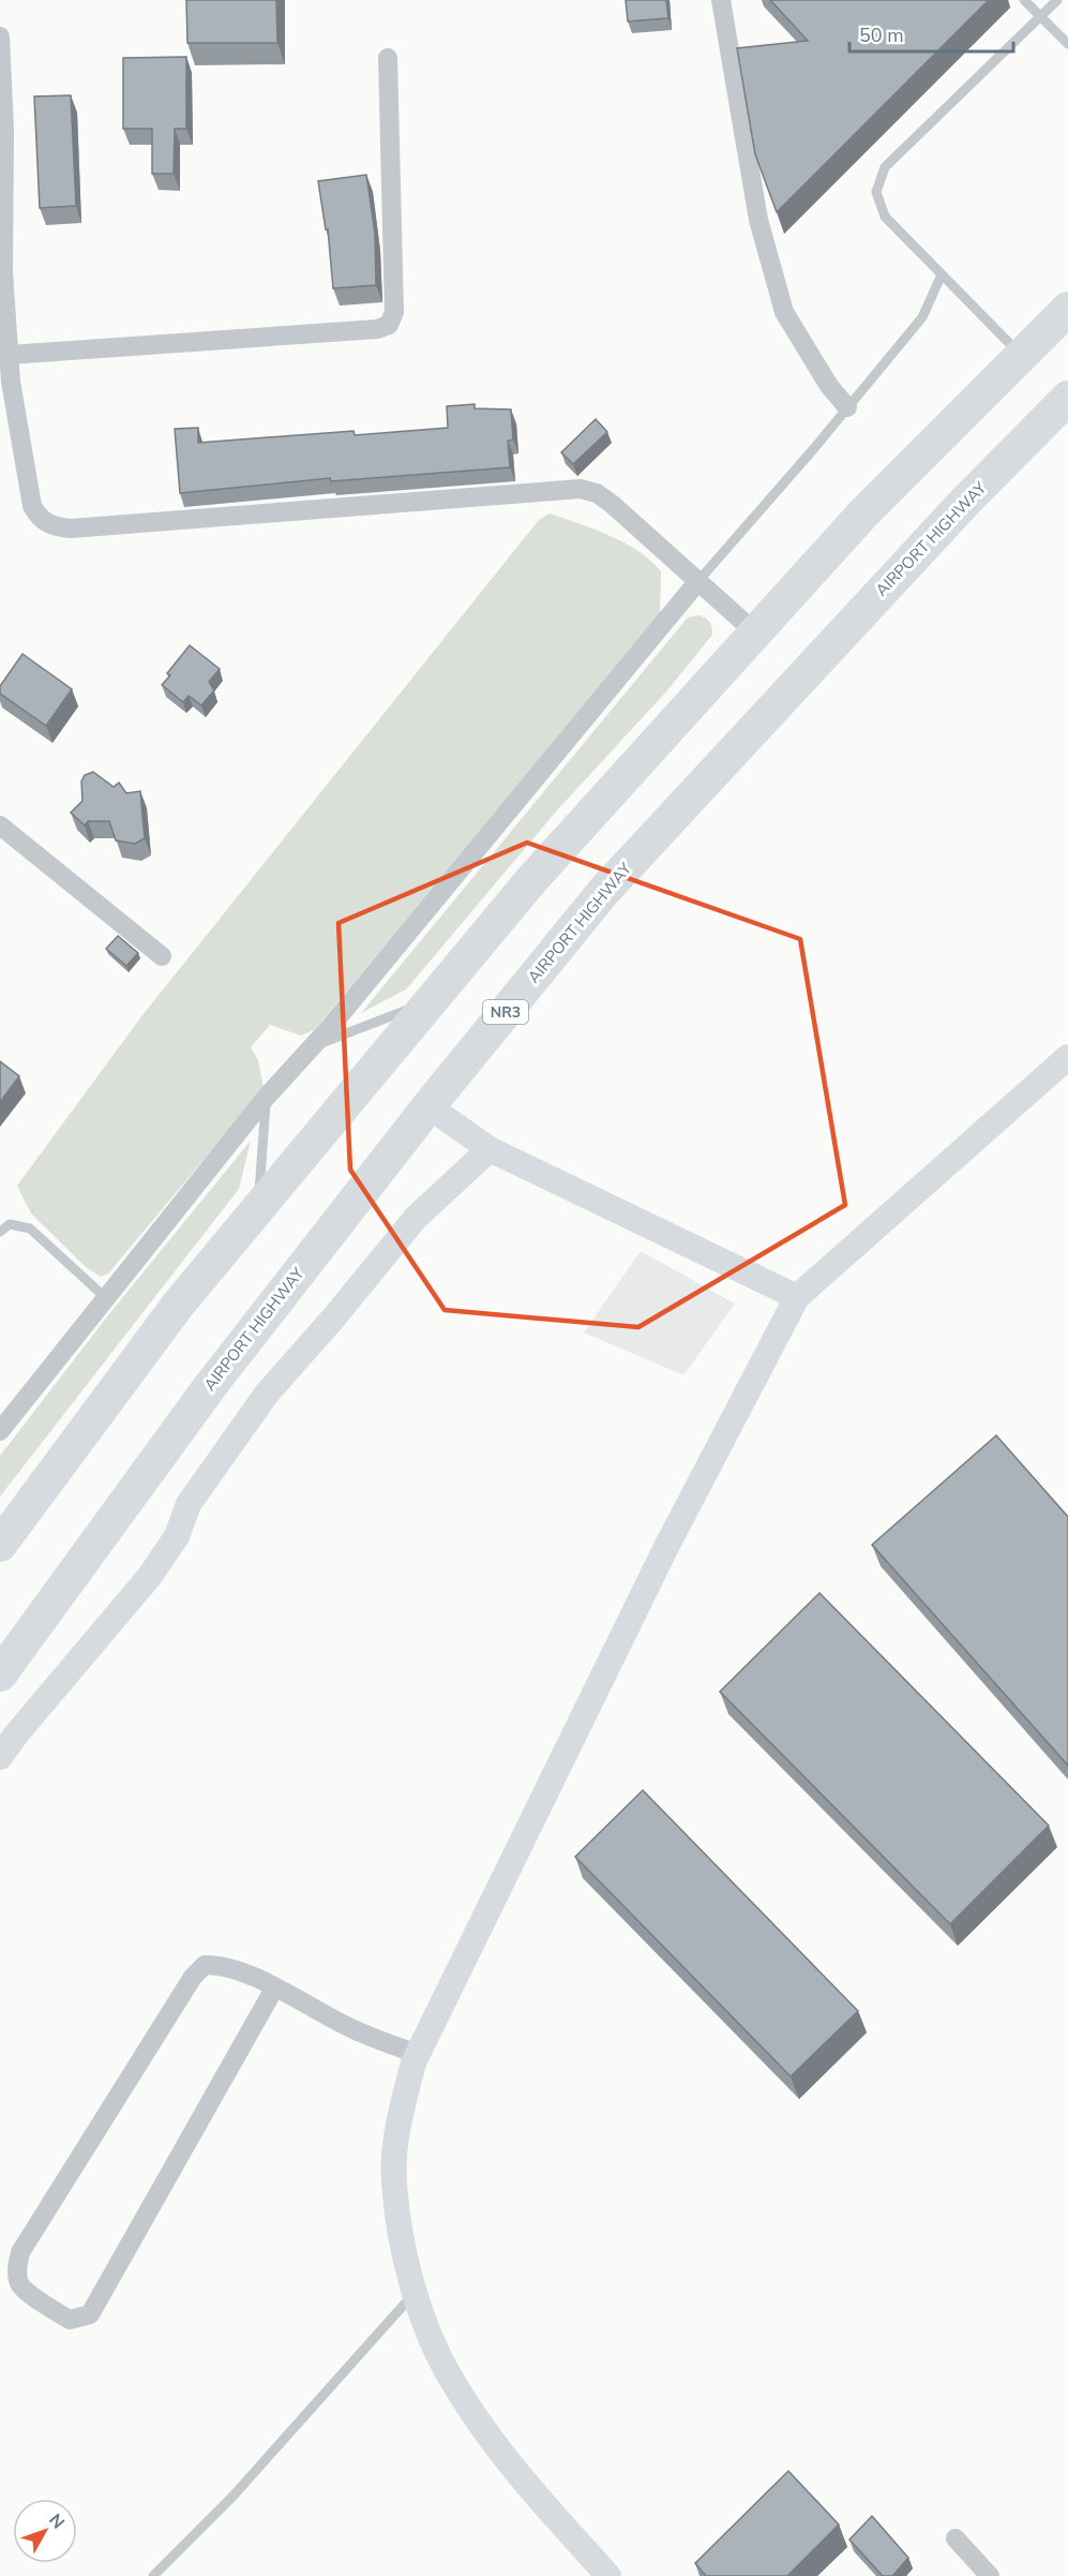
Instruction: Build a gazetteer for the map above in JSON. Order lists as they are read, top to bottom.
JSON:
{
  "streets": {
    "highway": ["AIRPORT HIGHWAY", "NR3"]
  },
  "scale_bar": "50 m",
  "north": "top right"
}
